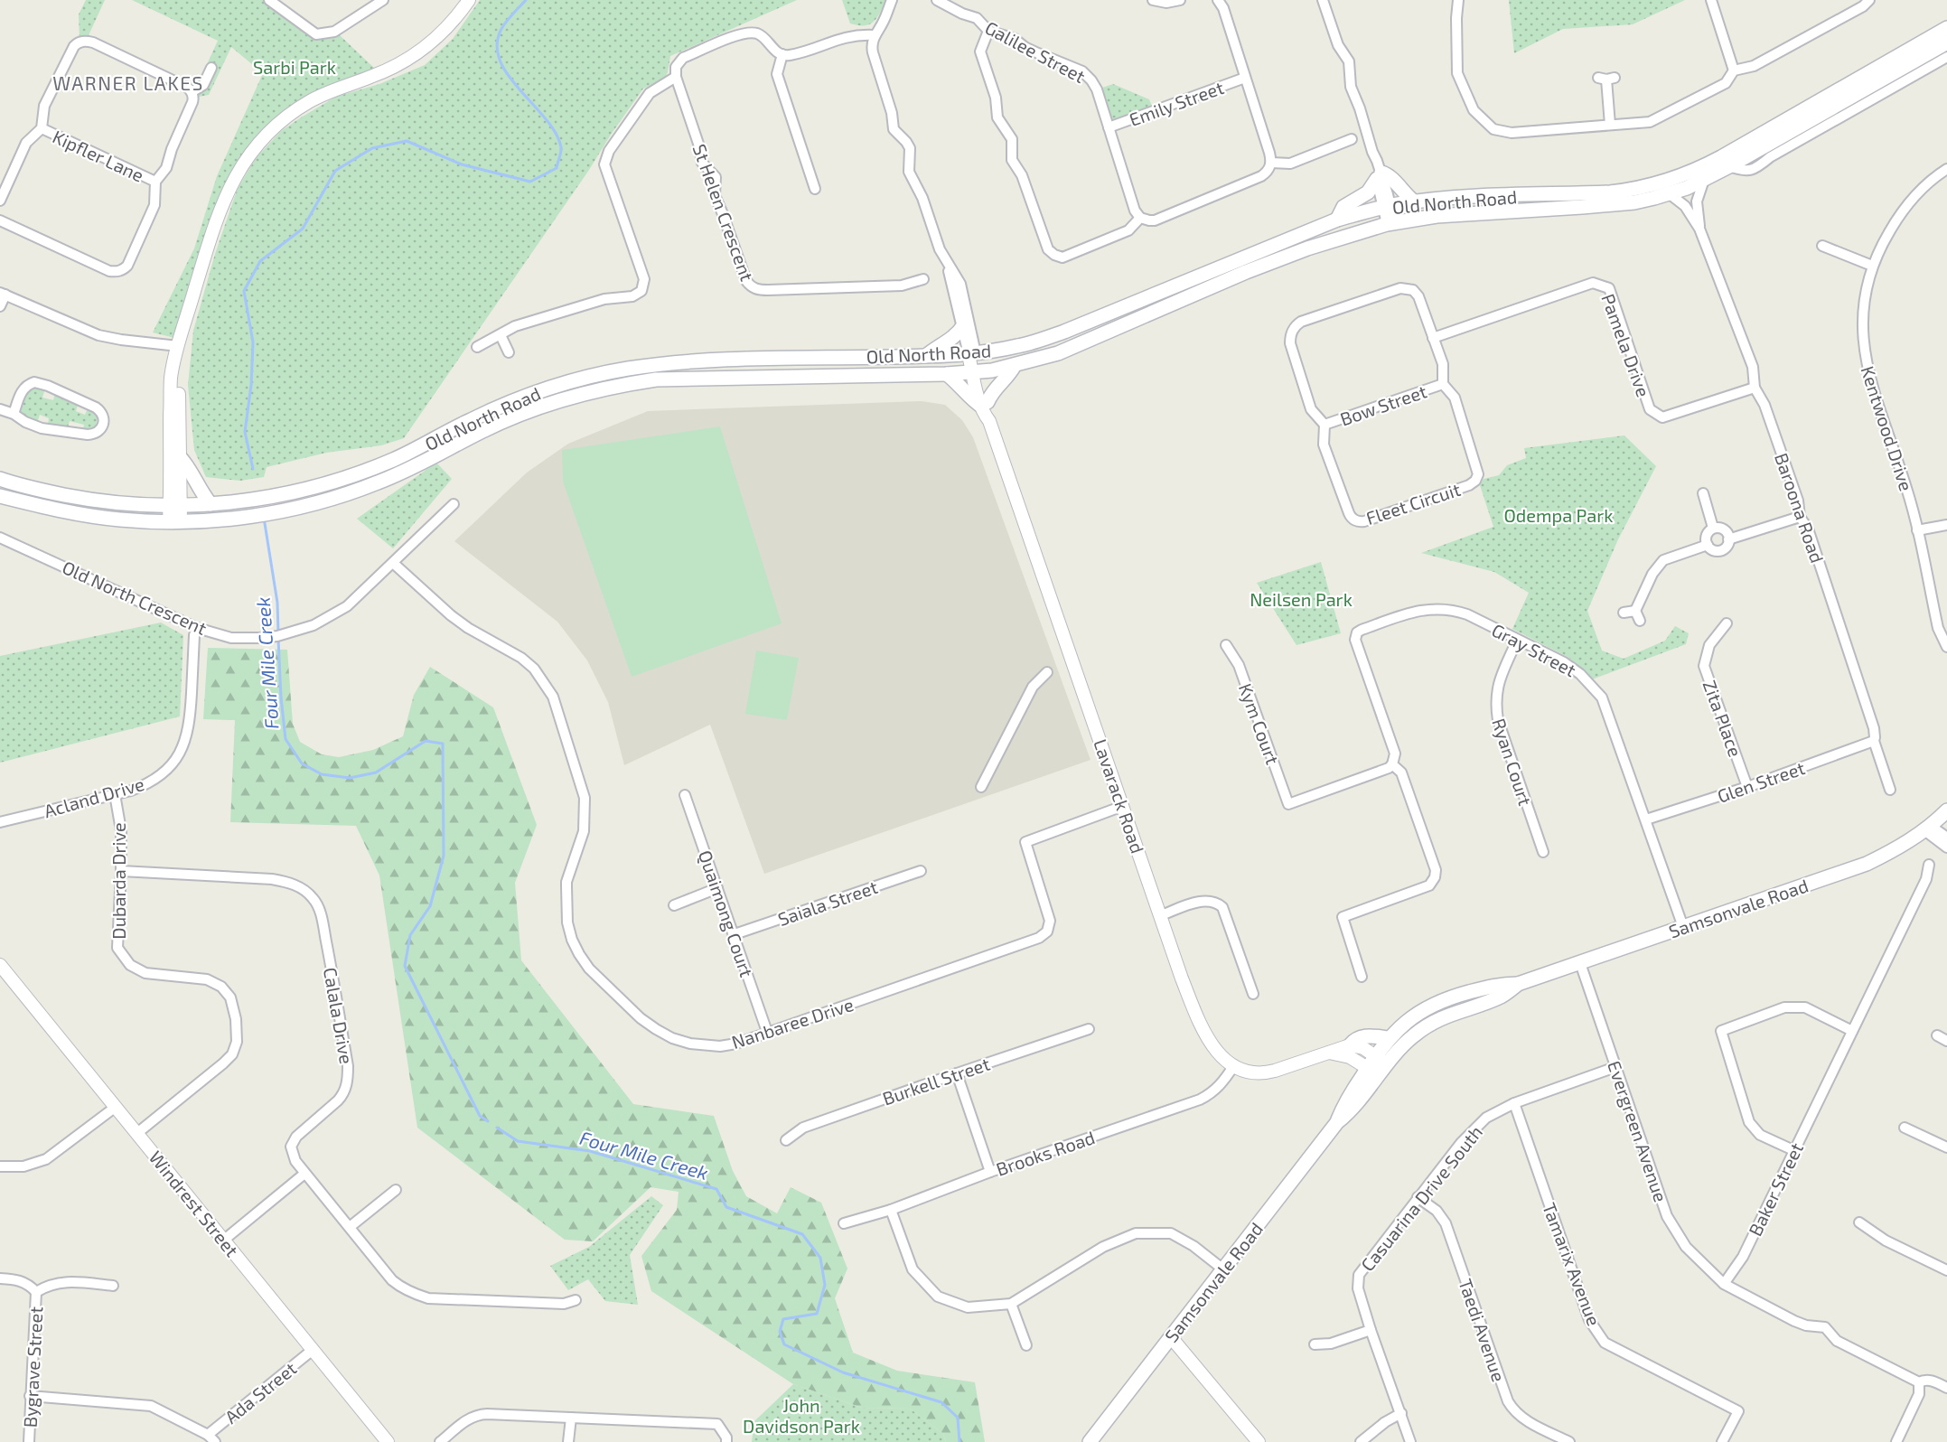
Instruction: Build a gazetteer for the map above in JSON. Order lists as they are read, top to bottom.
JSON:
{
  "streets": {
    "main road": ["Old North Road", "Samsonvale Road"],
    "street": [
      "Galilee Street",
      "Emily Street",
      "Kipfler Lane",
      "St Helen Crescent",
      "Pamela Drive",
      "Bow Street",
      "Kentwood Drive",
      "Fleet Circuit",
      "Baroona Road",
      "Old North Crescent",
      "Gray Street",
      "Zita Place",
      "Kym Court",
      "Ryan Court",
      "Glen Street",
      "Lavarack Road",
      "Acland Drive",
      "Dubarda Drive",
      "Saiala Street",
      "Quaimong Court",
      "Calala Drive",
      "Nanbaree Drive",
      "Burkell Street",
      "Evergreen Avenue",
      "Brooks Road",
      "Baker Street",
      "Casuarina Drive South",
      "Windrest Street",
      "Tamarix Avenue",
      "Taedi Avenue",
      "Bygrave Street",
      "Ada Street"
    ]
  },
  "crossings": [
    ["Galilee Street", "Emily Street"],
    ["Old North Road", "Baroona Road"],
    ["Old North Road", "Lavarack Road"],
    ["Pamela Drive", "Fleet Circuit"],
    ["Pamela Drive", "Baroona Road"],
    ["Bow Street", "Fleet Circuit"],
    ["Baroona Road", "Glen Street"],
    ["Old North Crescent", "Acland Drive"],
    ["Old North Crescent", "Nanbaree Drive"],
    ["Gray Street", "Kym Court"],
    ["Gray Street", "Ryan Court"],
    ["Gray Street", "Glen Street"],
    ["Gray Street", "Samsonvale Road"],
    ["Zita Place", "Glen Street"],
    ["Lavarack Road", "Nanbaree Drive"],
    ["Lavarack Road", "Brooks Road"],
    ["Acland Drive", "Dubarda Drive"],
    ["Dubarda Drive", "Calala Drive"],
    ["Dubarda Drive", "Windrest Street"],
    ["Saiala Street", "Quaimong Court"],
    ["Samsonvale Road", "Evergreen Avenue"],
    ["Quaimong Court", "Nanbaree Drive"],
    ["Evergreen Avenue", "Baker Street"],
    ["Evergreen Avenue", "Casuarina Drive South"],
    ["Casuarina Drive South", "Tamarix Avenue"],
    ["Casuarina Drive South", "Taedi Avenue"],
    ["Windrest Street", "Ada Street"]
  ],
  "districts": ["WARNER LAKES"],
  "water": ["Four Mile Creek"],
  "parks": [
    "Sarbi Park",
    "Odempa Park",
    "Neilsen Park",
    "John Davidson Park"
  ]
}
